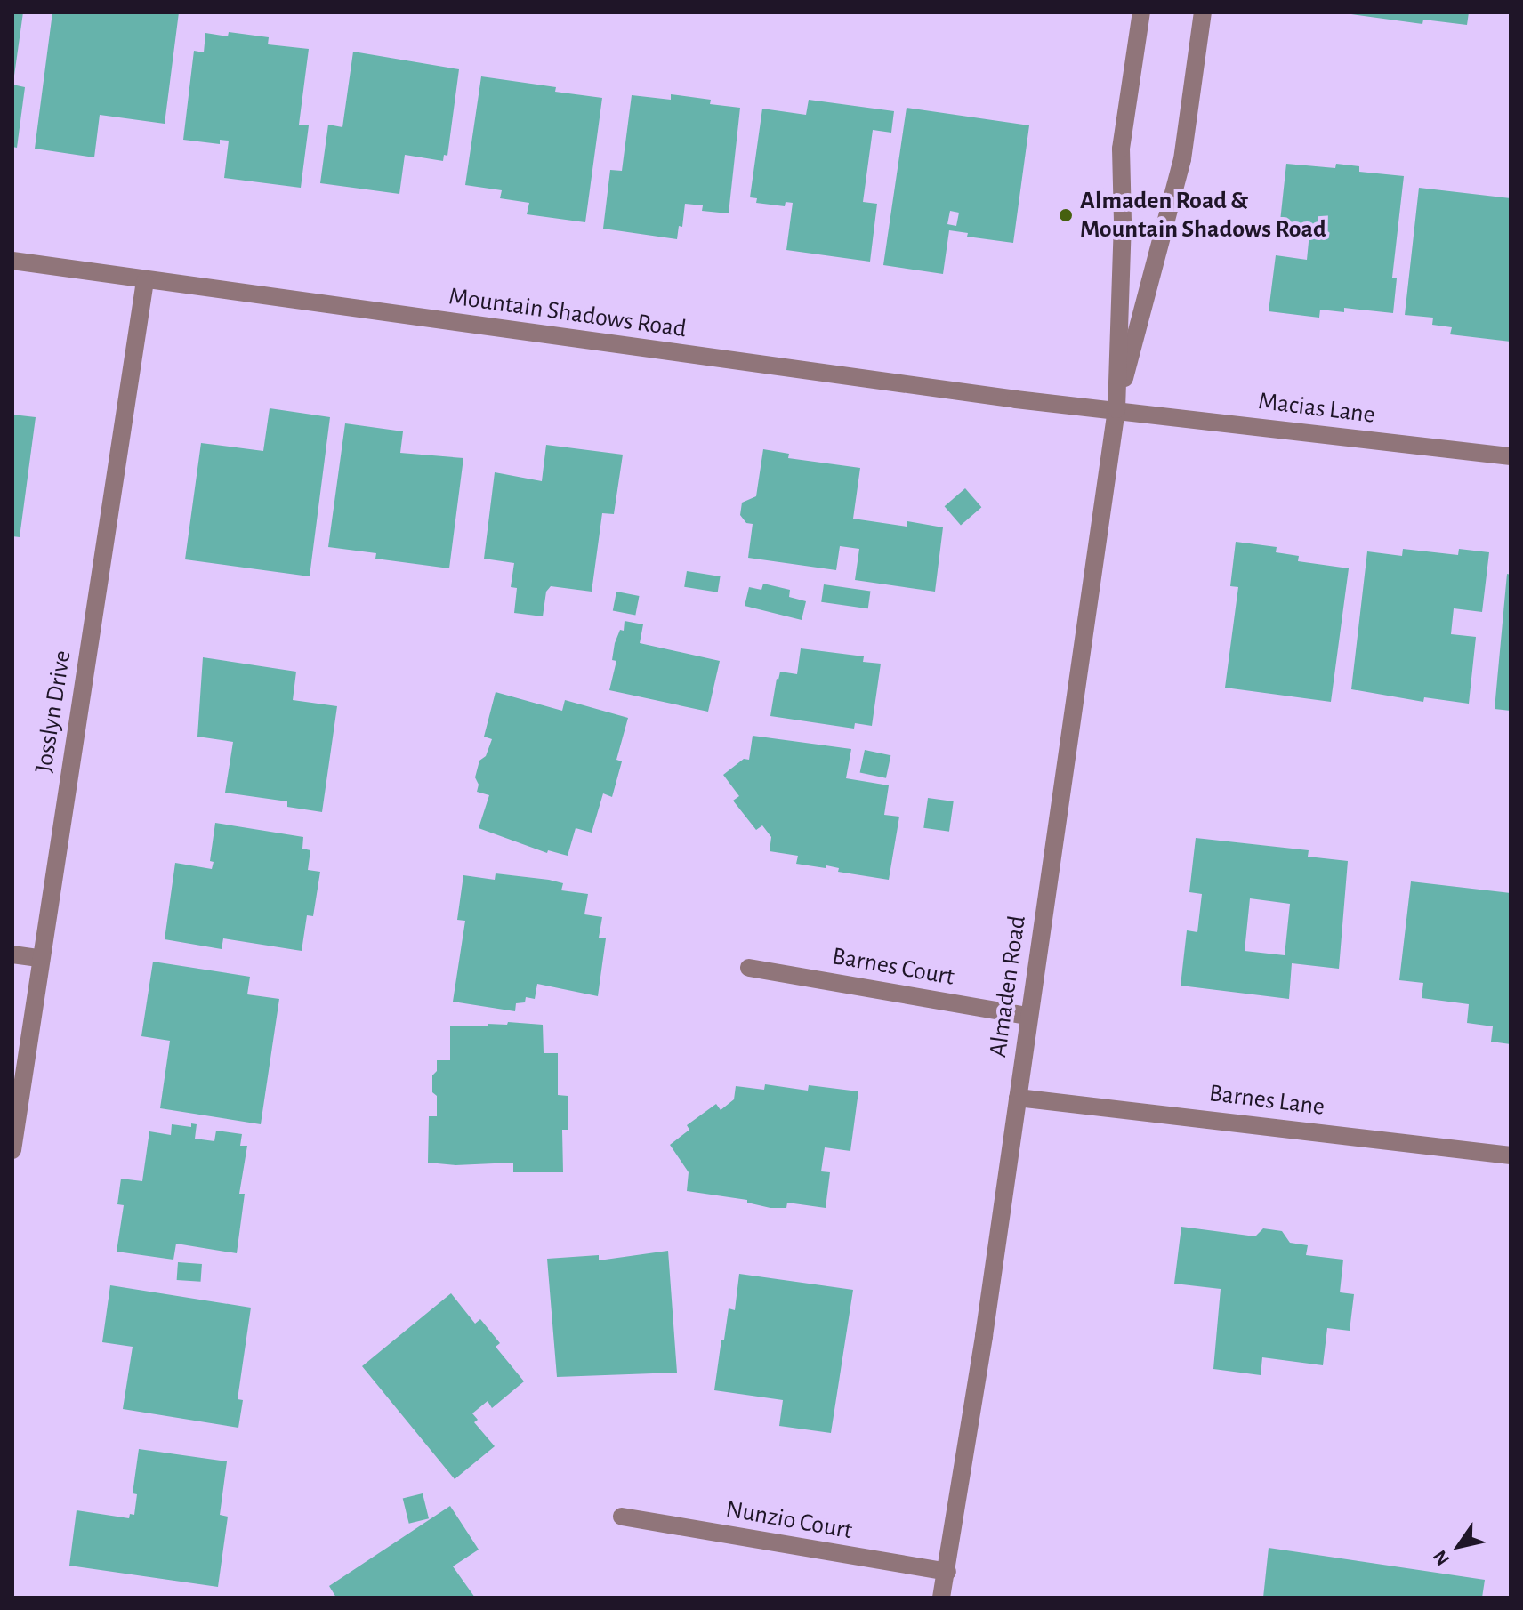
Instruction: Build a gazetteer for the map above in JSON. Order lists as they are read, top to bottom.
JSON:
{
  "streets": {
    "street": [
      "Mountain Shadows Road",
      "Macias Lane",
      "Josslyn Drive",
      "Barnes Court",
      "Almaden Road",
      "Barnes Lane",
      "Nunzio Court"
    ]
  },
  "crossings": [
    ["Mountain Shadows Road", "Macias Lane"],
    ["Mountain Shadows Road", "Josslyn Drive"],
    ["Mountain Shadows Road", "Almaden Road"],
    ["Macias Lane", "Almaden Road"],
    ["Barnes Court", "Almaden Road"],
    ["Almaden Road", "Barnes Lane"],
    ["Almaden Road", "Nunzio Court"]
  ],
  "places": ["Almaden Road & Mountain Shadows Road"],
  "north": "bottom left"
}
